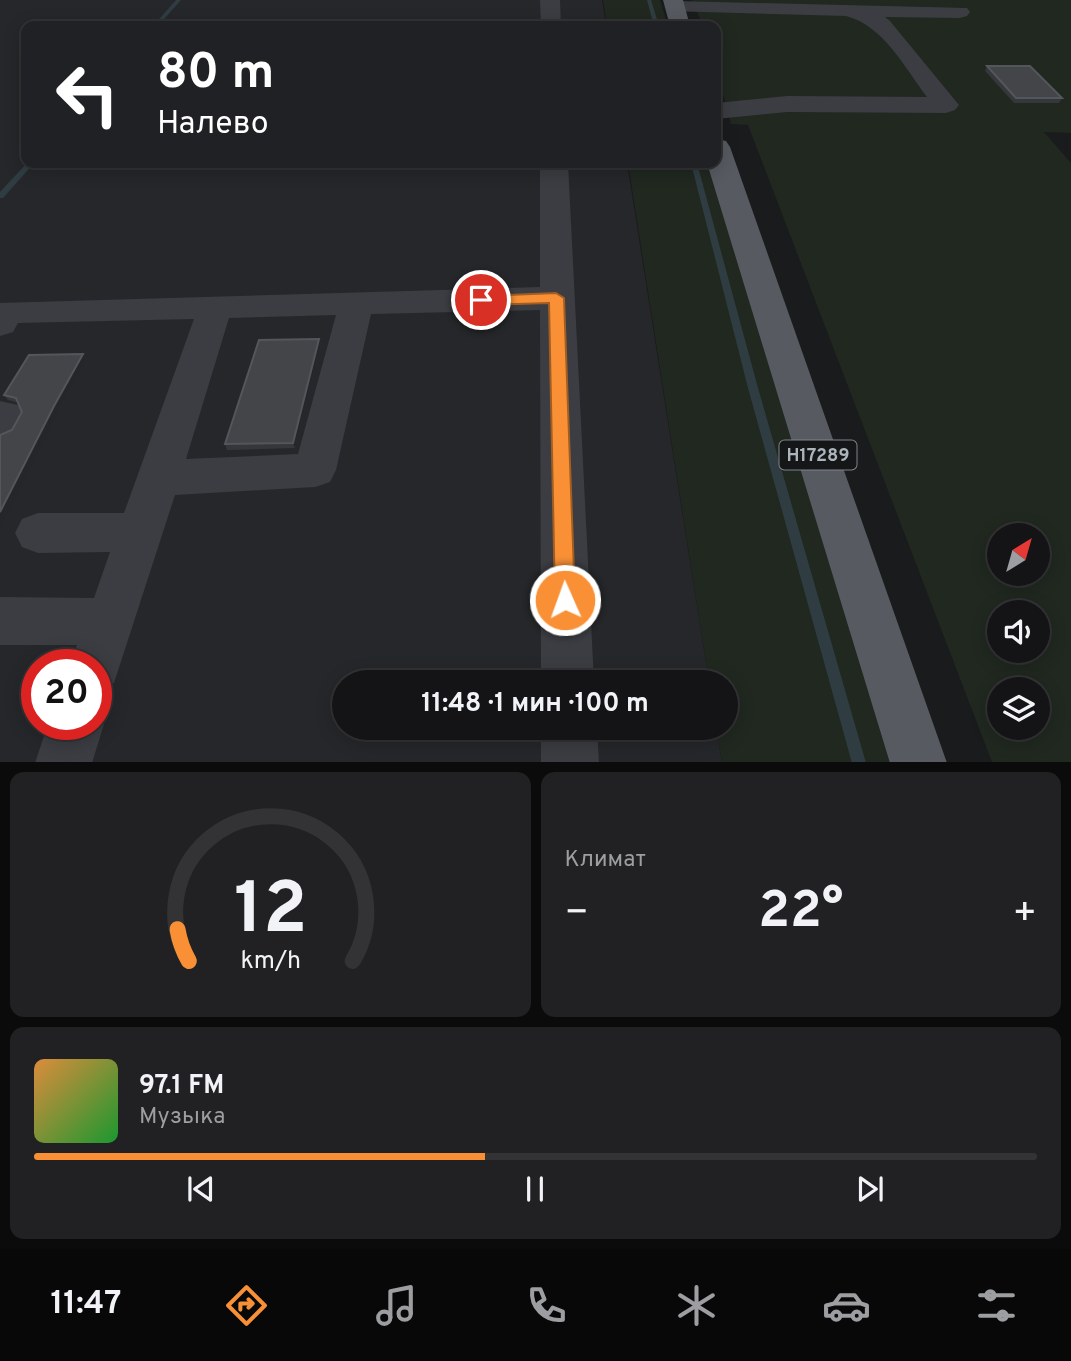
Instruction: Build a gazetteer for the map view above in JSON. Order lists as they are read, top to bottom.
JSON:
{
  "streets": {
    "main road": ["Н17289"]
  },
  "north": "top right",
  "page": {
    "turn": ["80 m", "Налево"],
    "limit": "20",
    "trip": "11:48 · 1 мин · 100 m",
    "tile": "Климат",
    "heat": ["−", "22°", "+"],
    "song": ["97.1 FM", "Музыка"],
    "tabs": "11:47",
    "gauge": ["12", "km/h"]
  }
}
